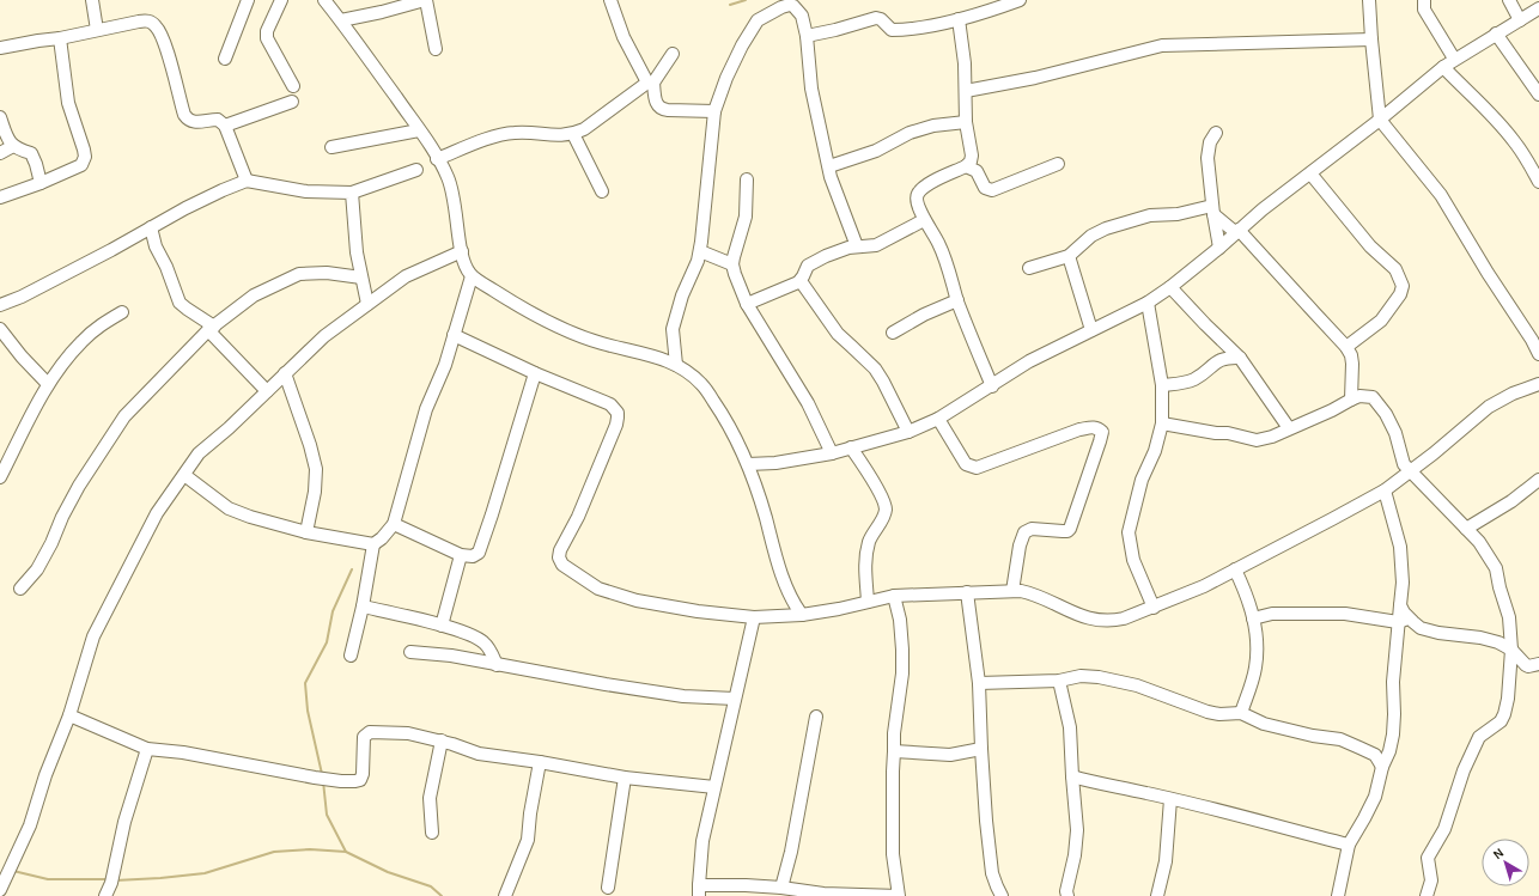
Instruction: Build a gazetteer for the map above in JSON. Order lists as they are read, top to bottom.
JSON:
{
  "north": "top left"
}
